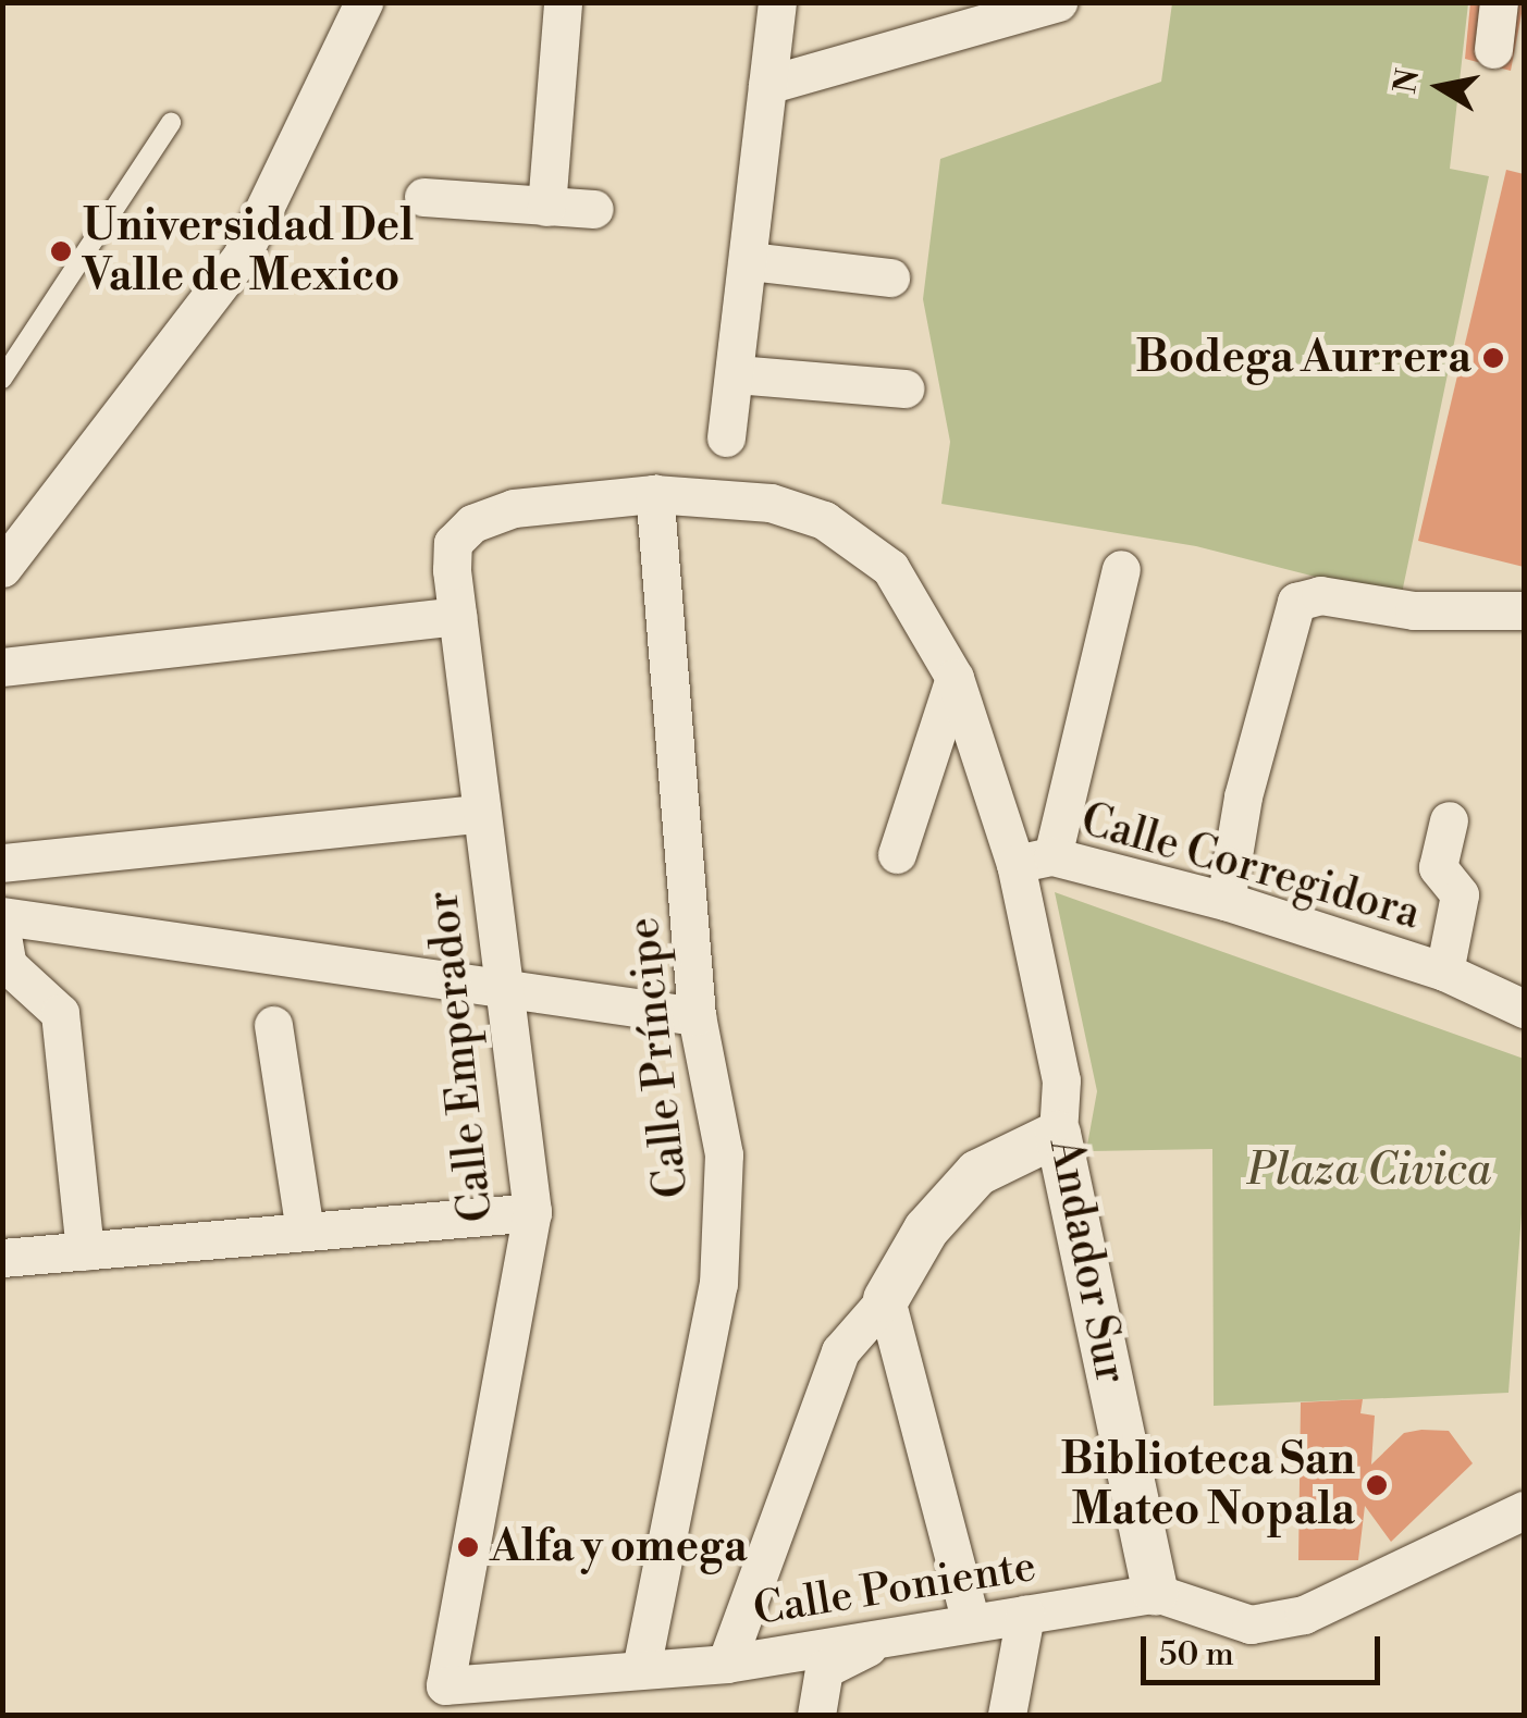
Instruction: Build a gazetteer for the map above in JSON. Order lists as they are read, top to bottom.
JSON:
{
  "streets": {
    "street": [
      "Calle Corregidora",
      "Calle Emperador",
      "Calle Príncipe",
      "Andador Sur",
      "Calle Poniente"
    ]
  },
  "crossings": [
    ["Calle Corregidora", "Calle Emperador"],
    ["Calle Corregidora", "Calle Príncipe"],
    ["Calle Corregidora", "Andador Sur"],
    ["Calle Emperador", "Calle Poniente"],
    ["Calle Príncipe", "Calle Poniente"],
    ["Andador Sur", "Calle Poniente"]
  ],
  "parks": ["Plaza Civica"],
  "places": [
    "Universidad Del Valle de Mexico",
    "Bodega Aurrera",
    "Biblioteca San Mateo Nopala",
    "Alfa y omega"
  ],
  "scale_bar": "50 m",
  "north": "left"
}
